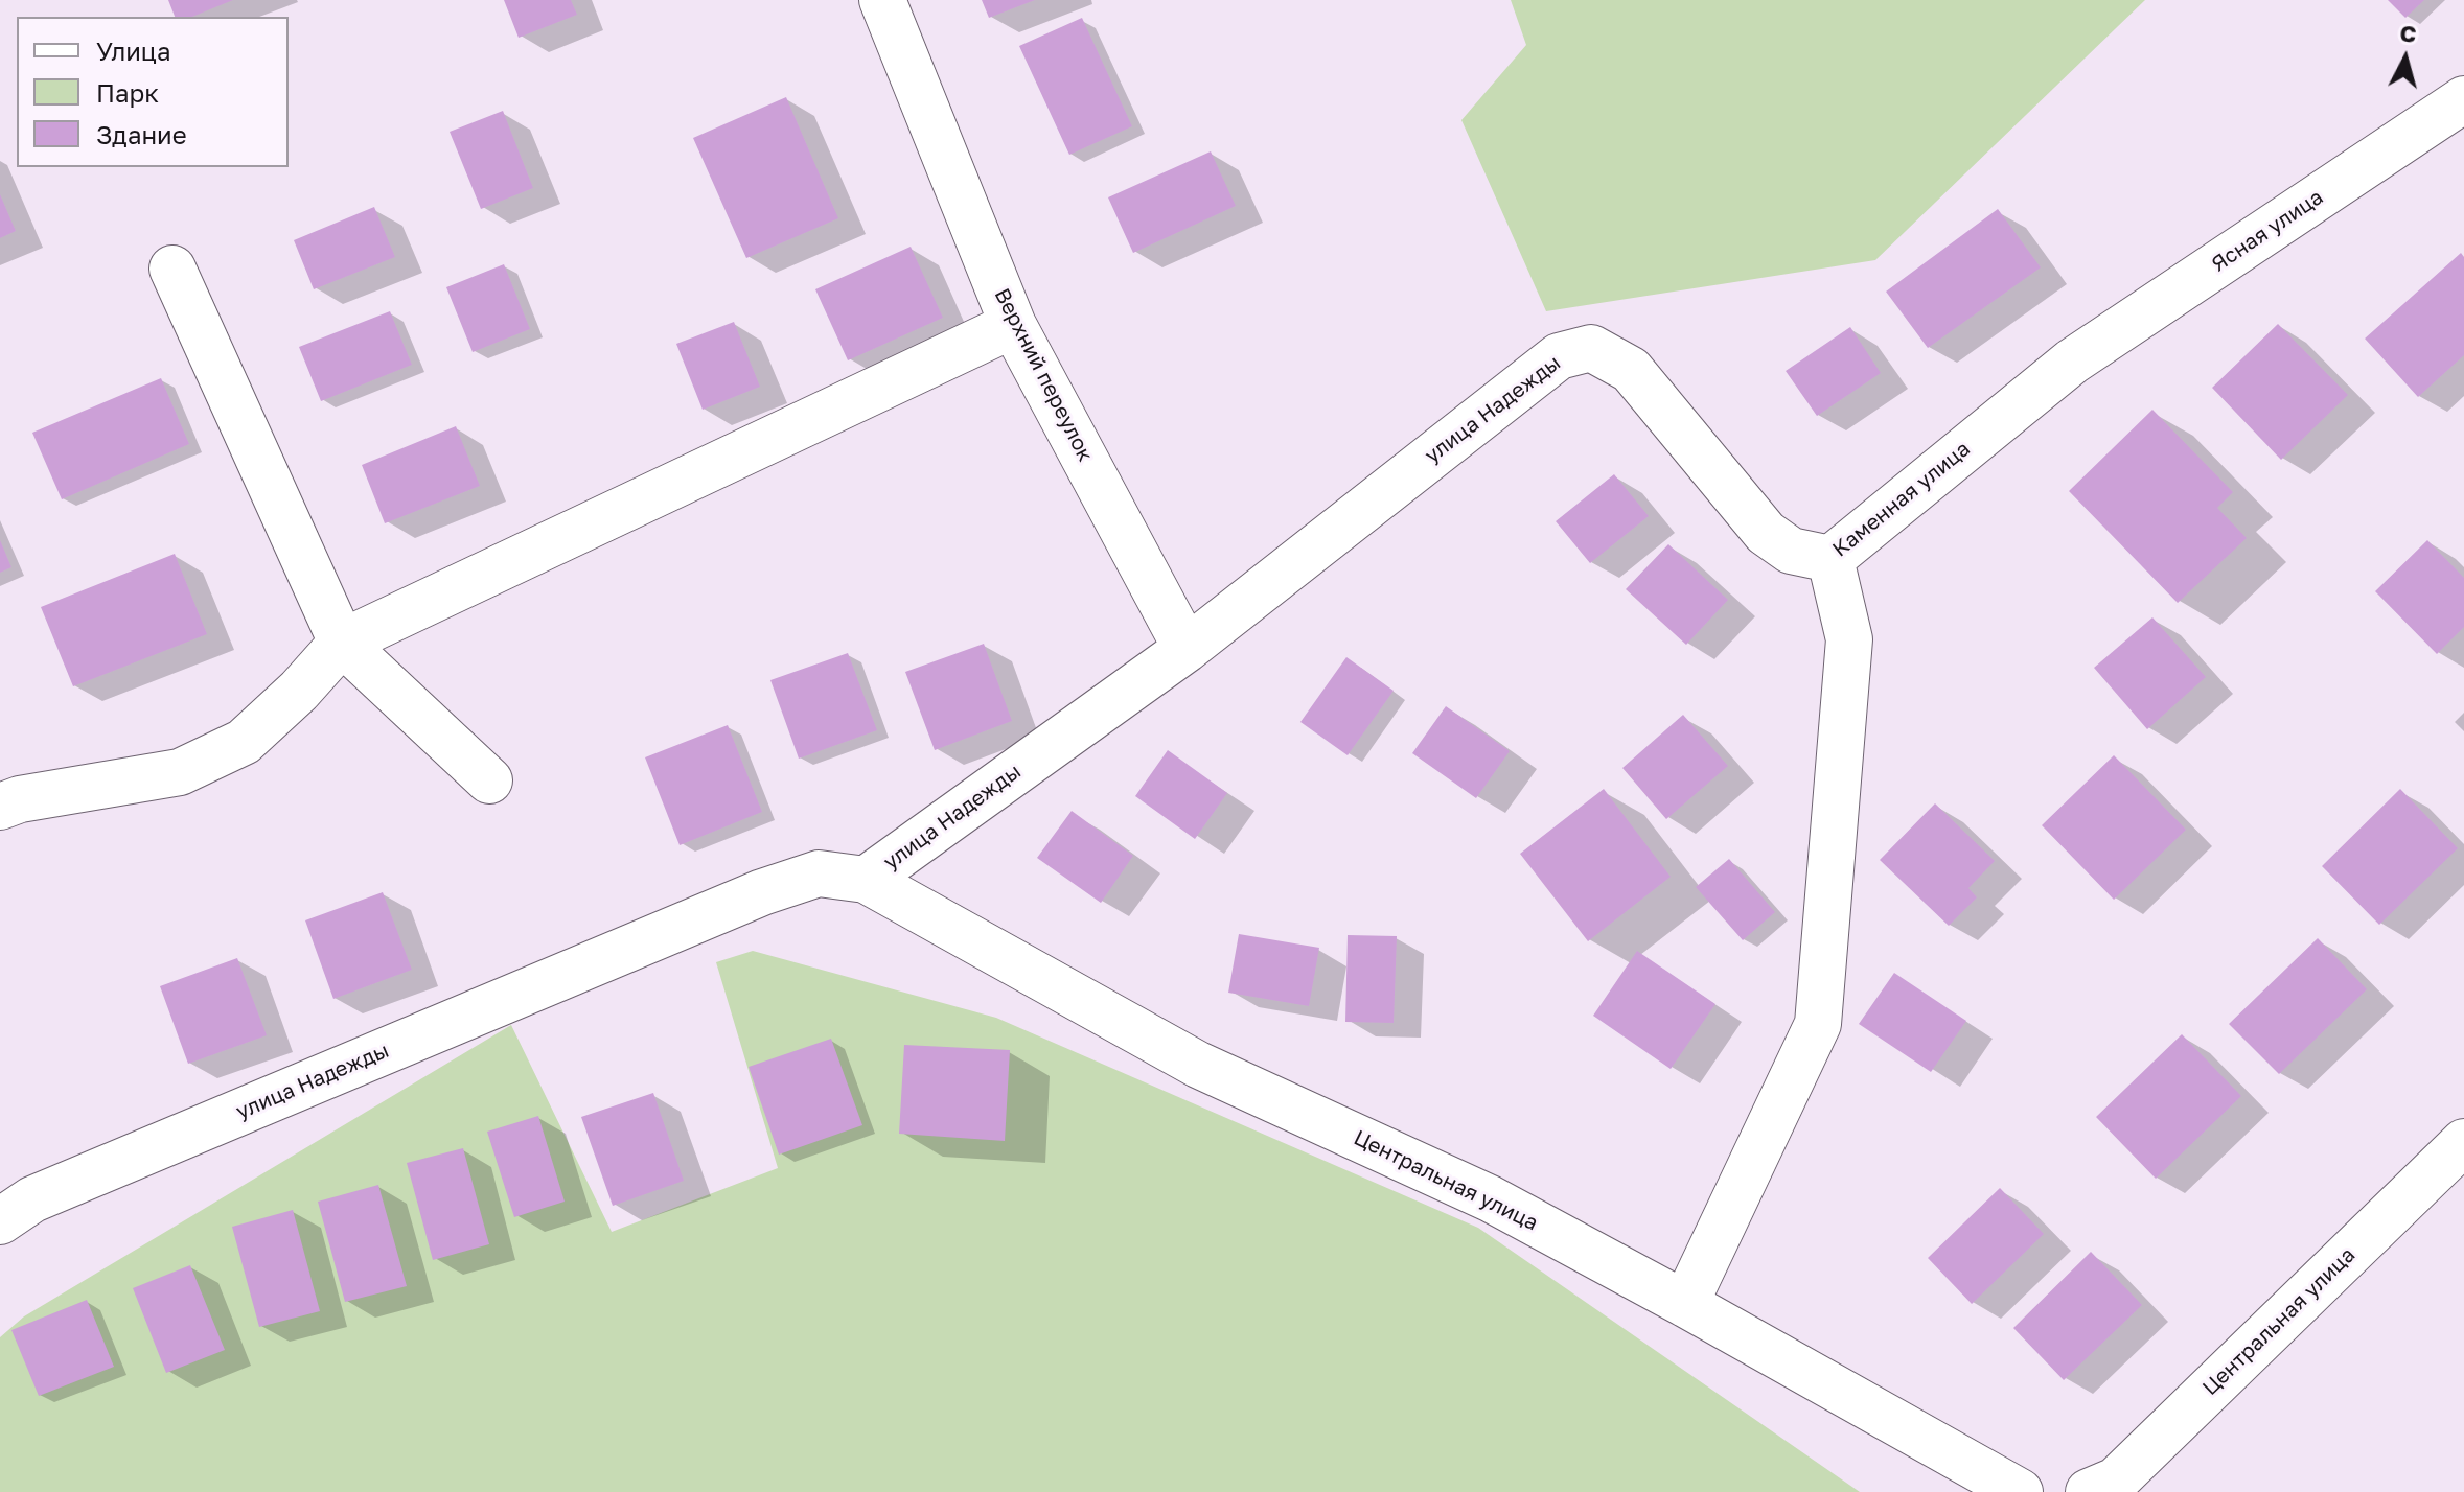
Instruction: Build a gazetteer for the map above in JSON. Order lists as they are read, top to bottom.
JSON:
{
  "streets": {
    "street": [
      "Ясная улица",
      "Верхний переулок",
      "улица Надежды",
      "Каменная улица",
      "Центральная улица"
    ]
  },
  "crossings": [
    ["Ясная улица", "Каменная улица"],
    ["Верхний переулок", "улица Надежды"],
    ["улица Надежды", "Каменная улица"],
    ["улица Надежды", "Центральная улица"]
  ],
  "legend": ["Улица", "Парк", "Здание"],
  "north": "top"
}
